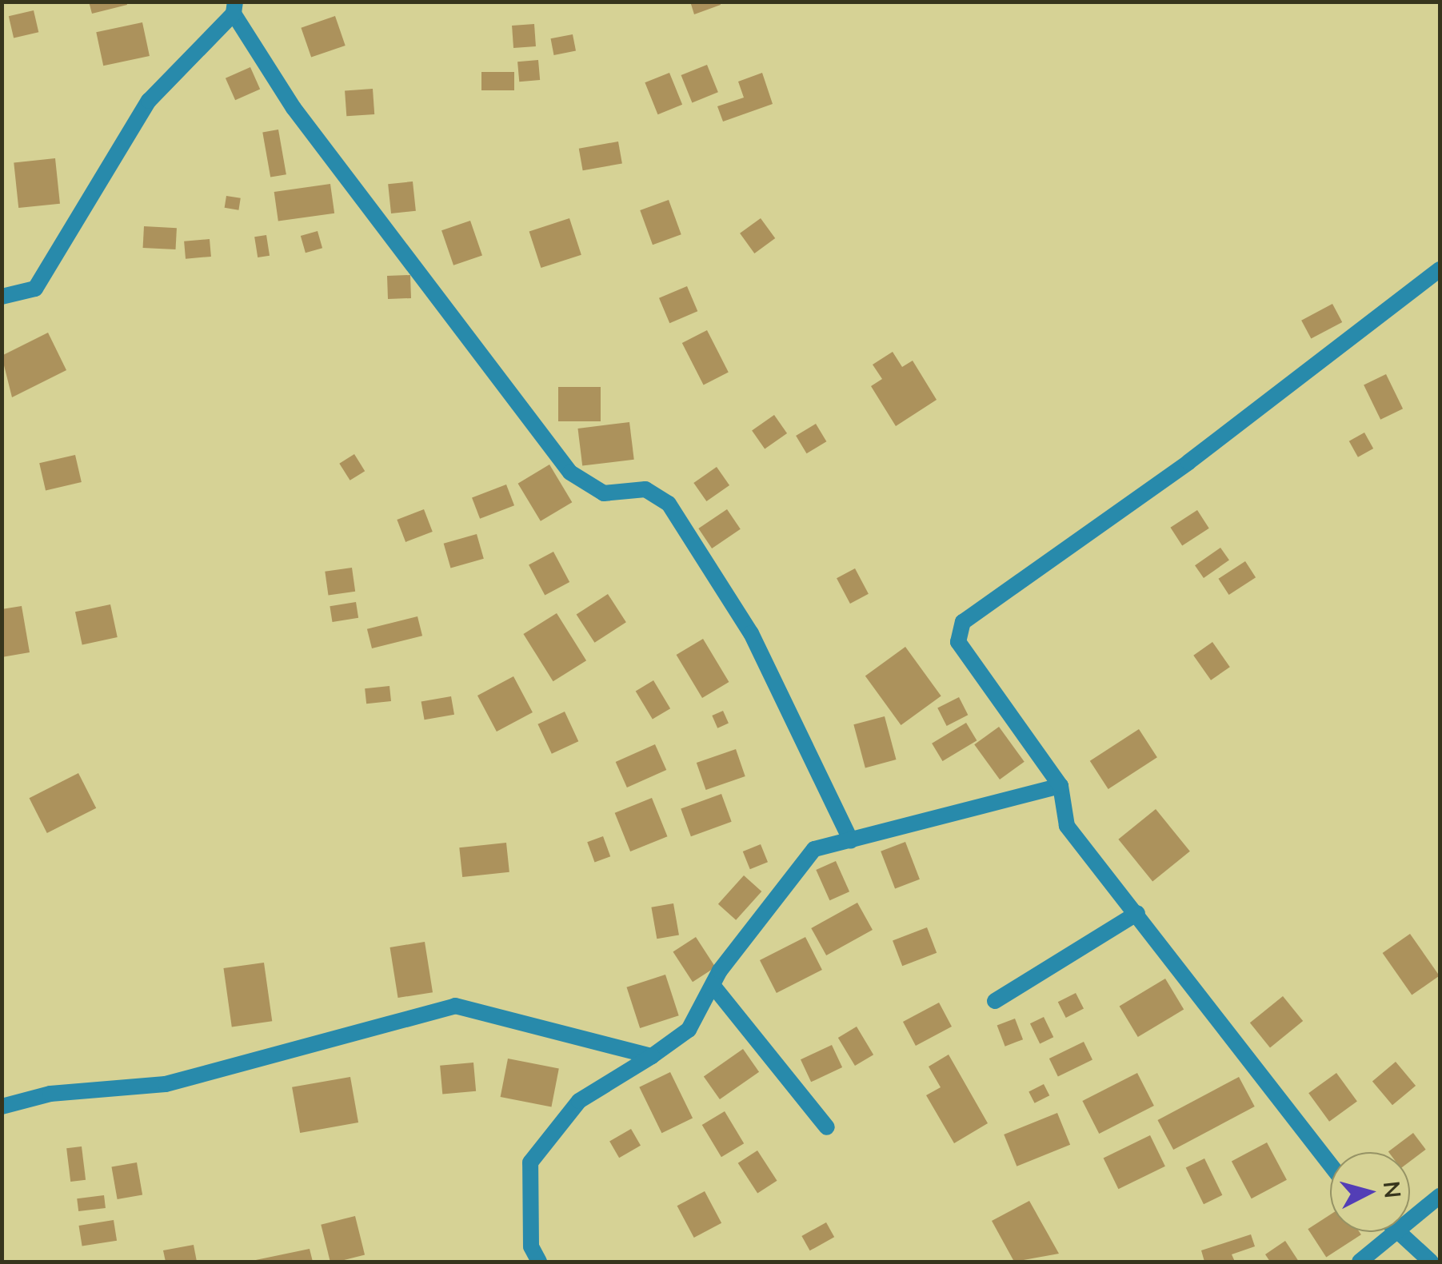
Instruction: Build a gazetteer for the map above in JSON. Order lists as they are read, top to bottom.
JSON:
{
  "north": "right"
}
